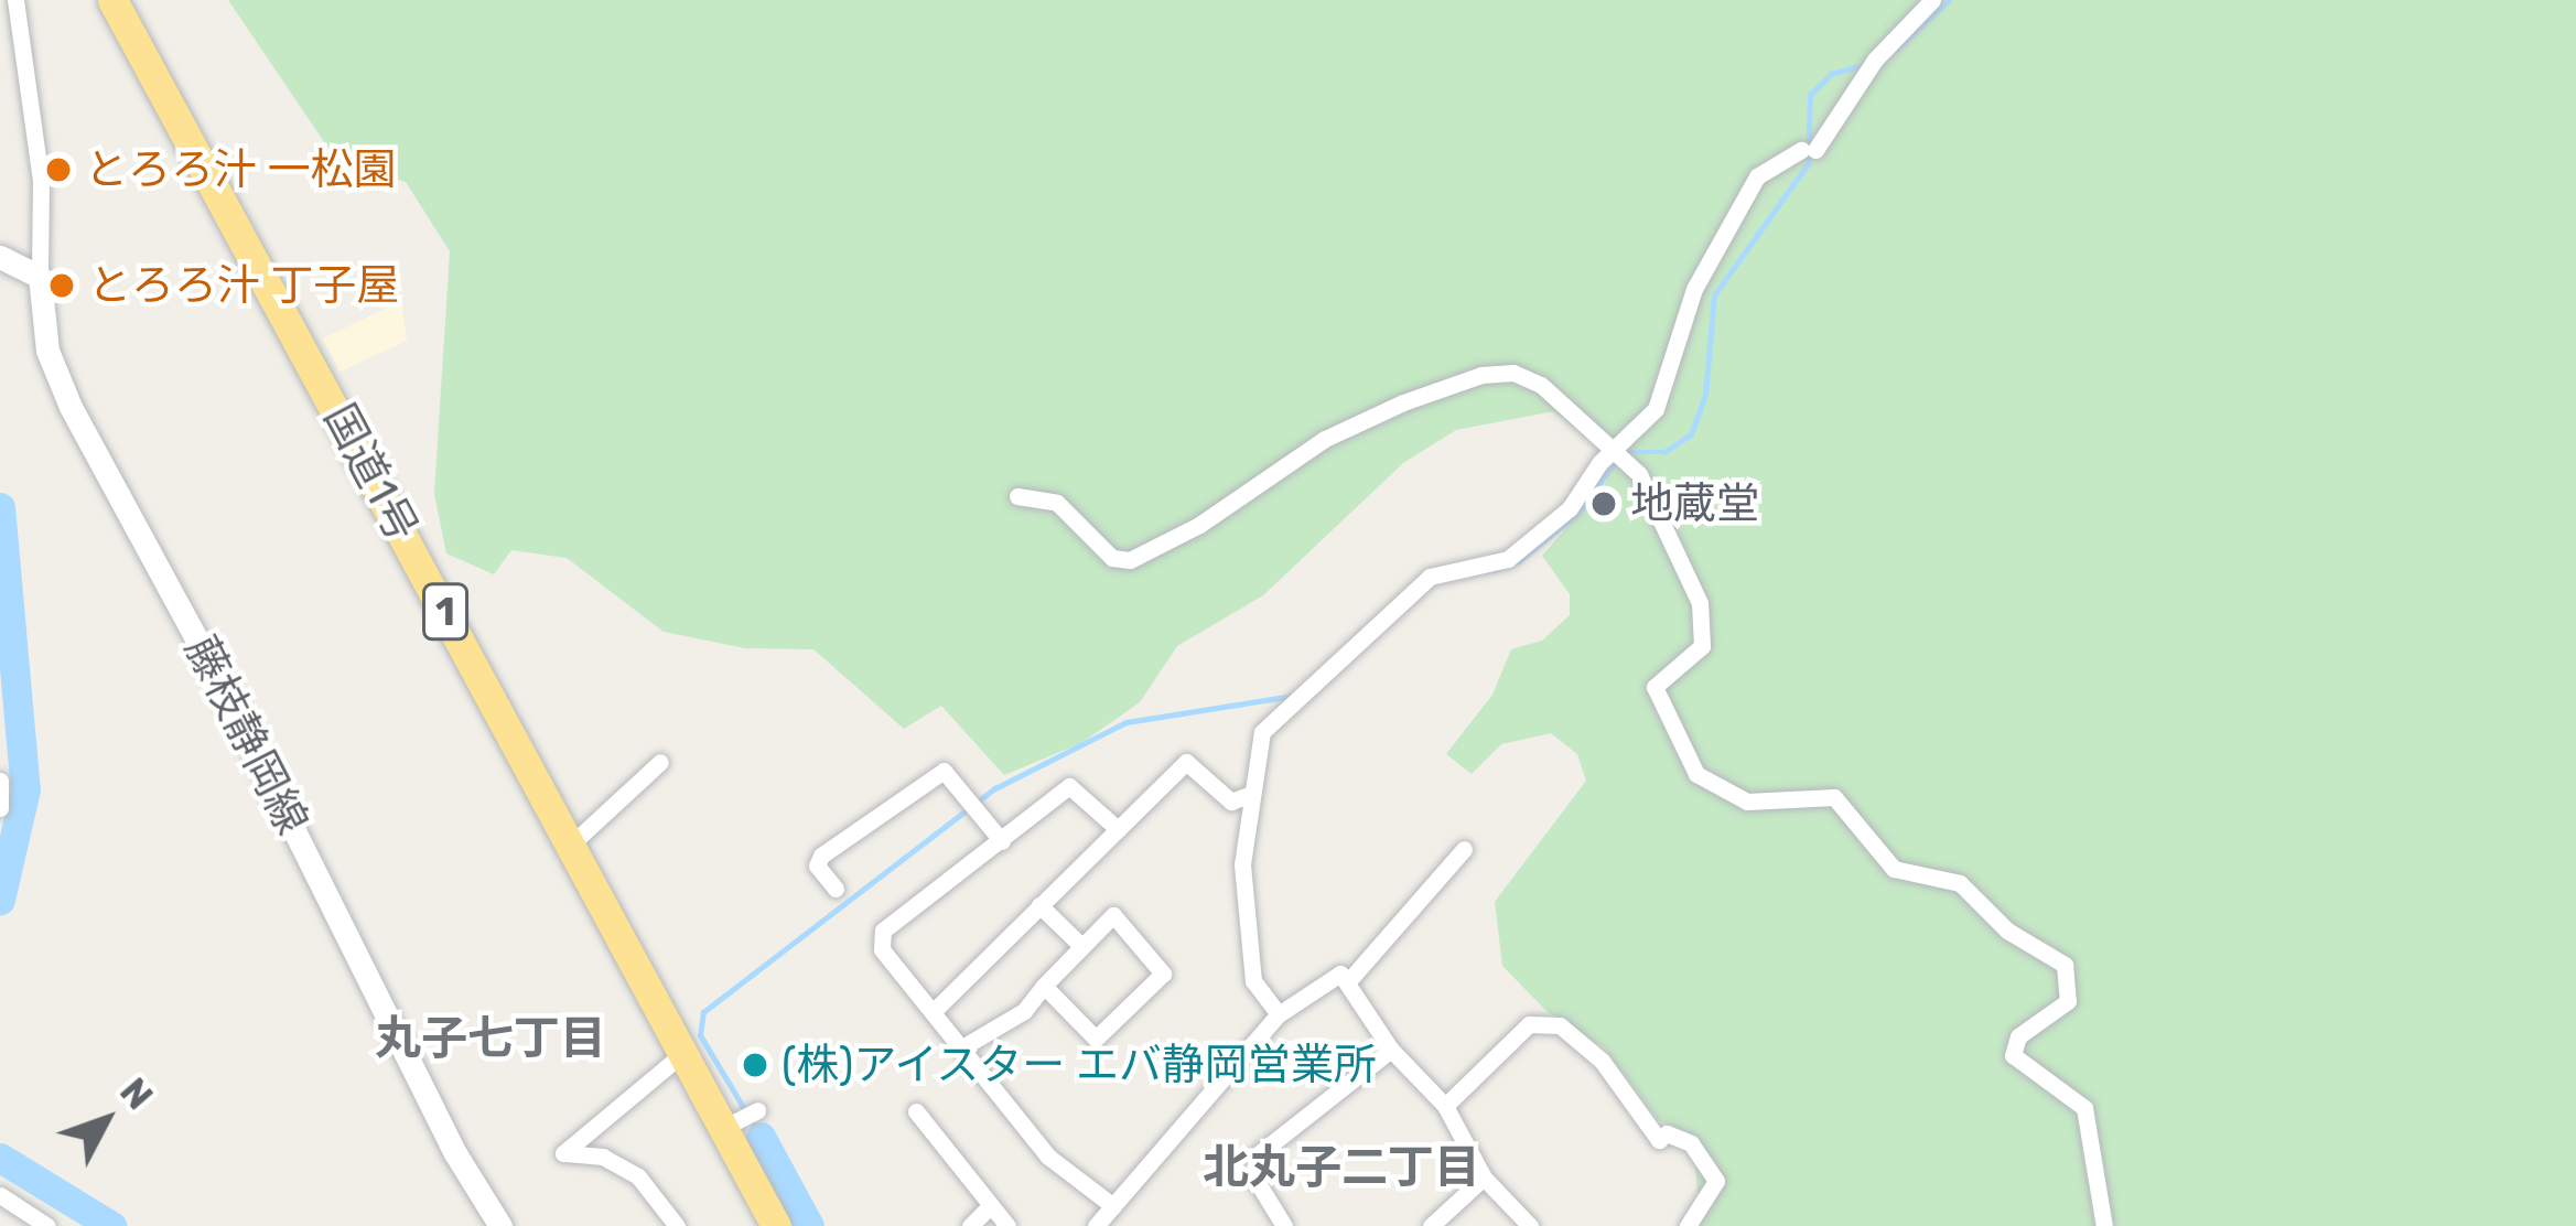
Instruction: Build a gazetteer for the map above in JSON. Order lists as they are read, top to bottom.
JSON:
{
  "streets": {
    "highway": ["国道1号", "1"],
    "main road": ["藤枝静岡線"]
  },
  "districts": ["丸子七丁目", "北丸子二丁目"],
  "places": [
    "とろろ汁 一松園",
    "とろろ汁 丁子屋",
    "地蔵堂",
    "(株)アイスター エバ静岡営業所"
  ],
  "north": "top right"
}
